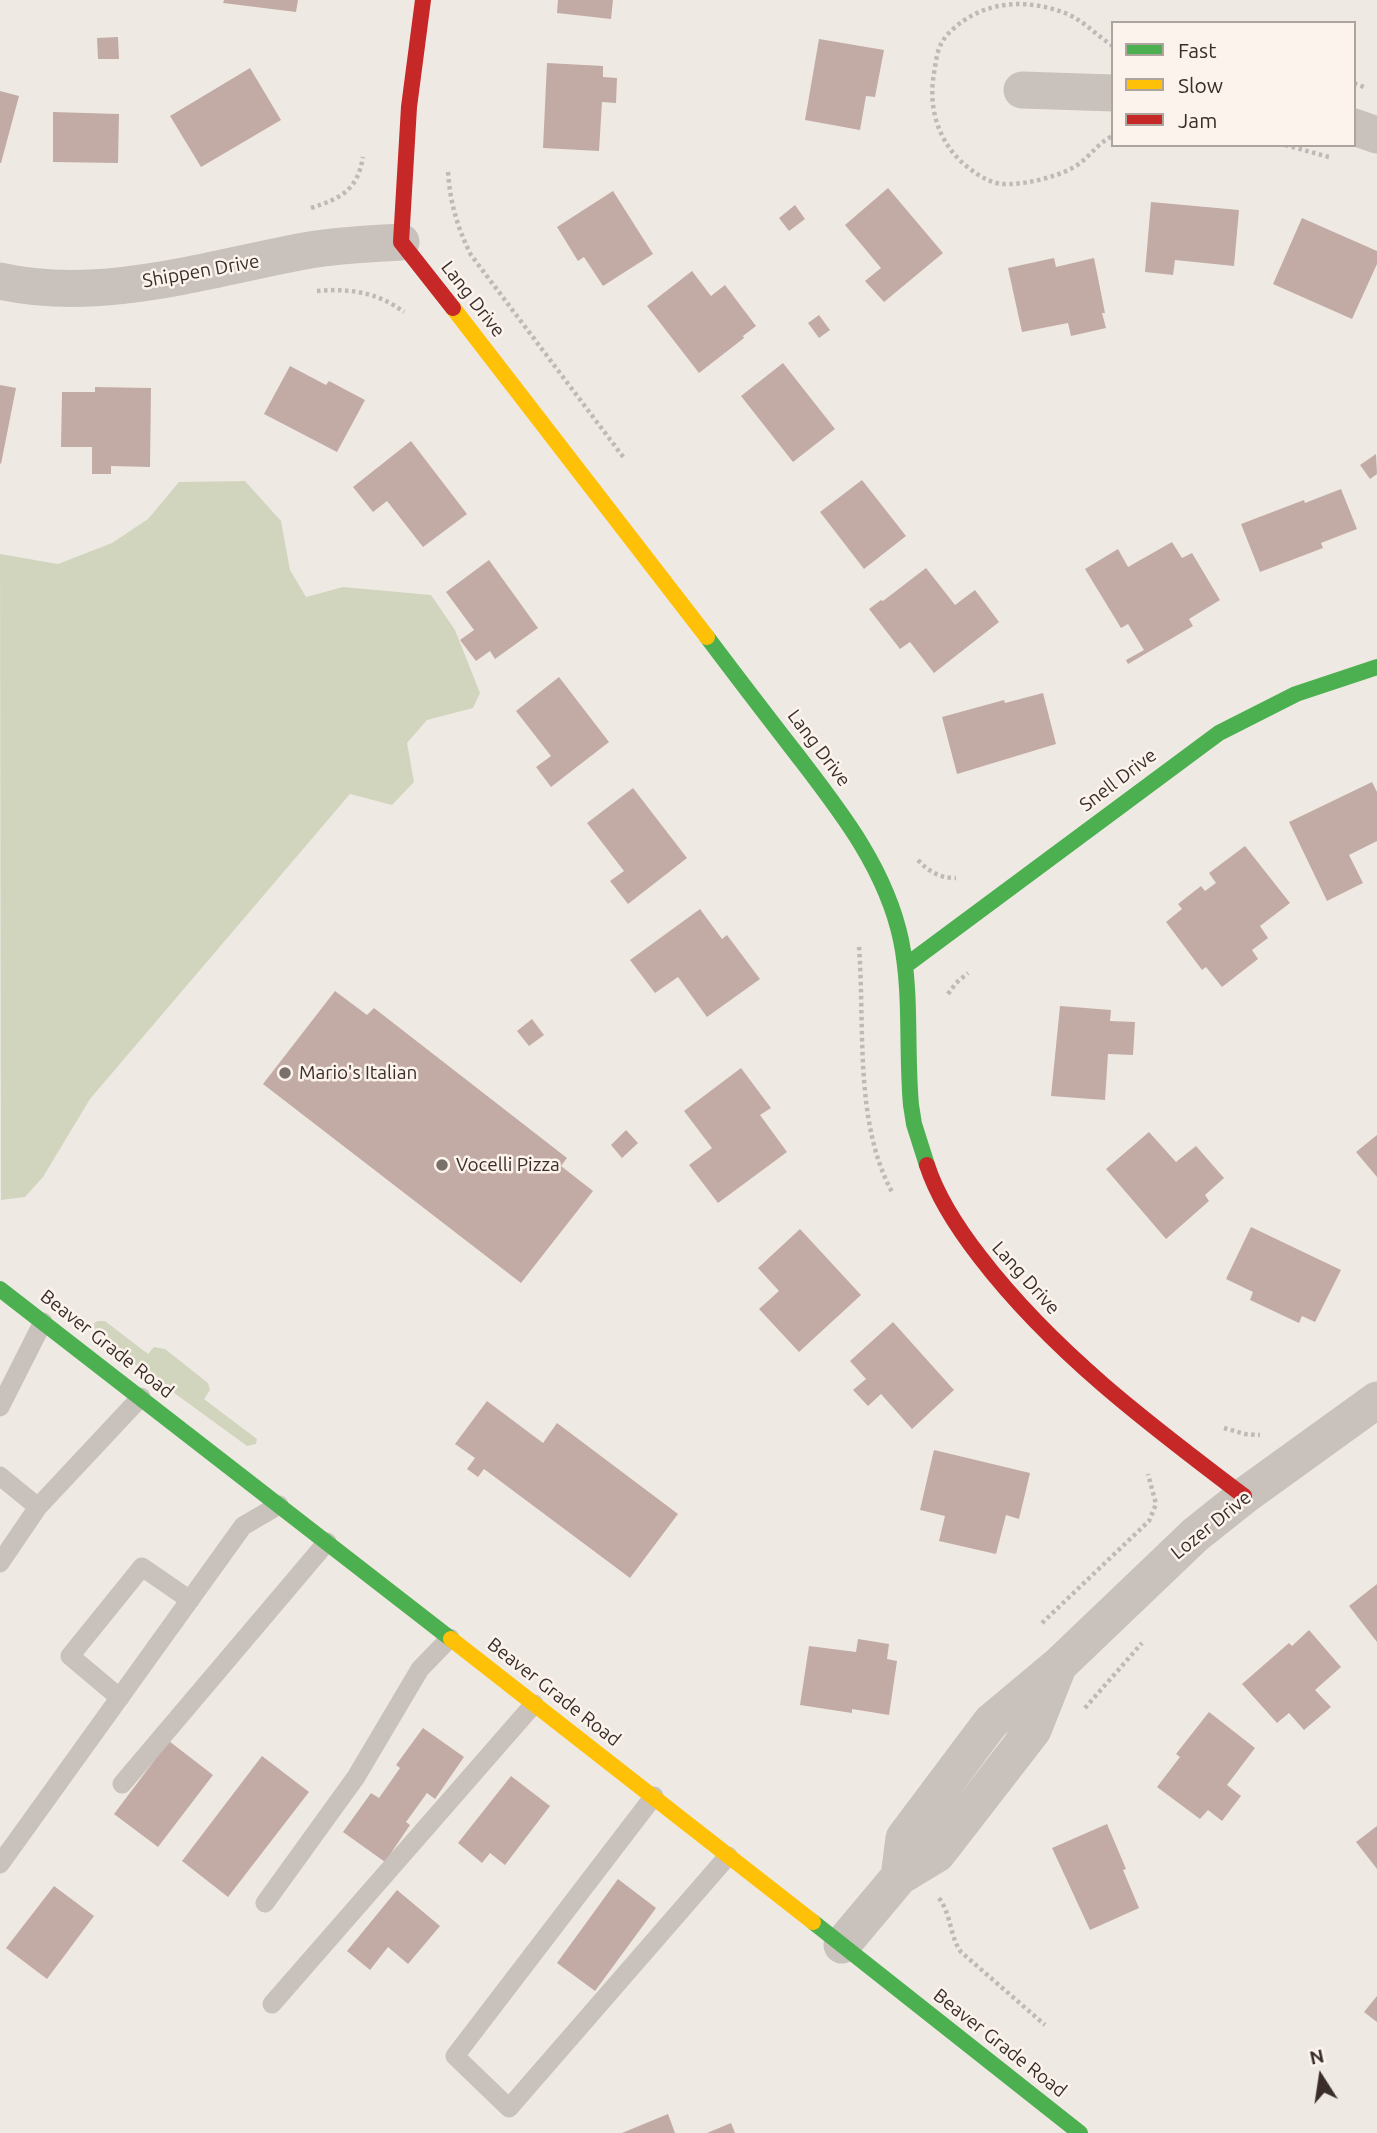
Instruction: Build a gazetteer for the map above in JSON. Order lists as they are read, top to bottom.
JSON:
{
  "streets": {
    "street": [
      "Shippen Drive",
      "Lang Drive",
      "Snell Drive",
      "Beaver Grade Road",
      "Lozer Drive"
    ]
  },
  "crossings": [
    ["Shippen Drive", "Lang Drive"],
    ["Lang Drive", "Snell Drive"],
    ["Lang Drive", "Lozer Drive"],
    ["Beaver Grade Road", "Lozer Drive"]
  ],
  "places": ["Mario's Italian", "Vocelli Pizza"],
  "legend": ["Fast", "Slow", "Jam"],
  "north": "top"
}
